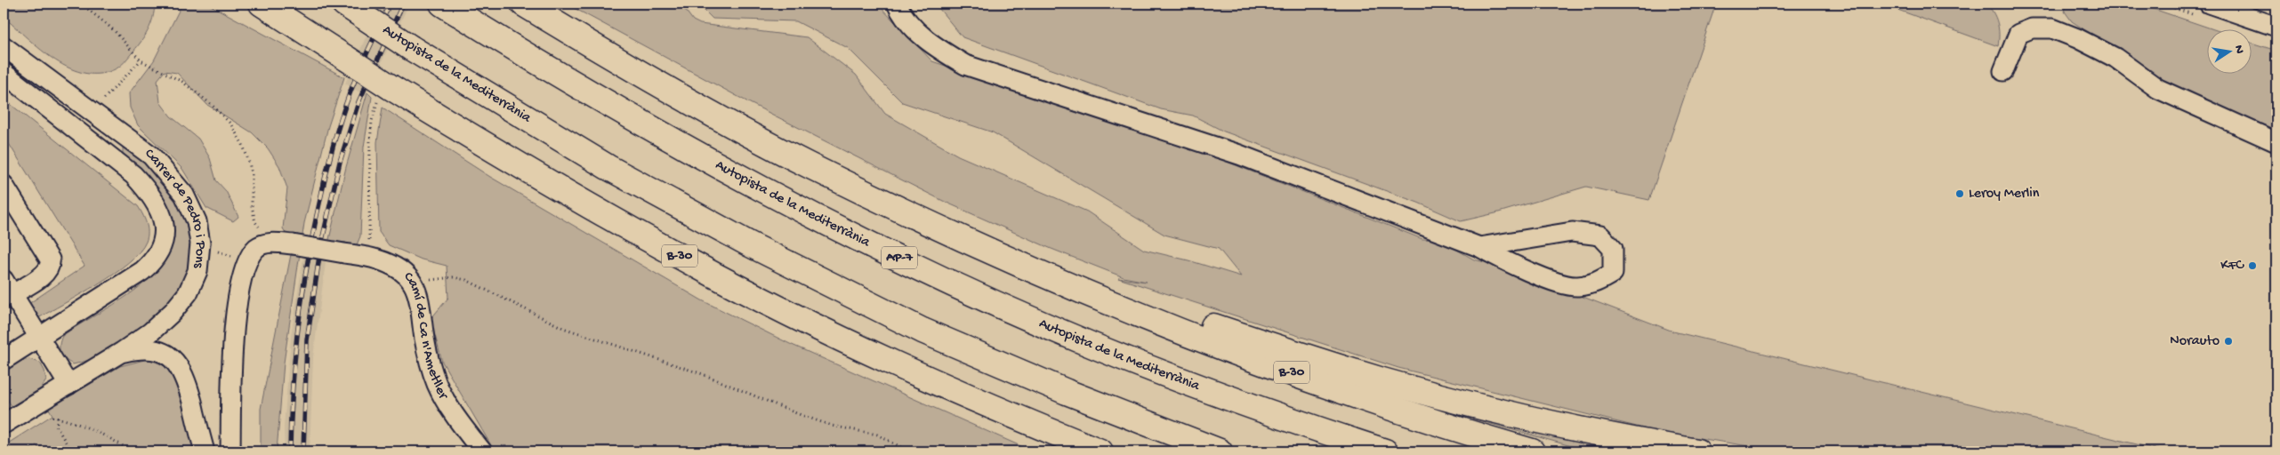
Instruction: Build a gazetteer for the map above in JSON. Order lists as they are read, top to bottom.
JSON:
{
  "streets": {
    "highway": ["Autopista de la Mediterrània", "B-30", "AP-7"],
    "street": ["Carrer de Pedro i Pons", "Camí de Ca n'Ametller"]
  },
  "places": ["Leroy Merlin", "KFC", "Norauto"],
  "north": "right"
}
